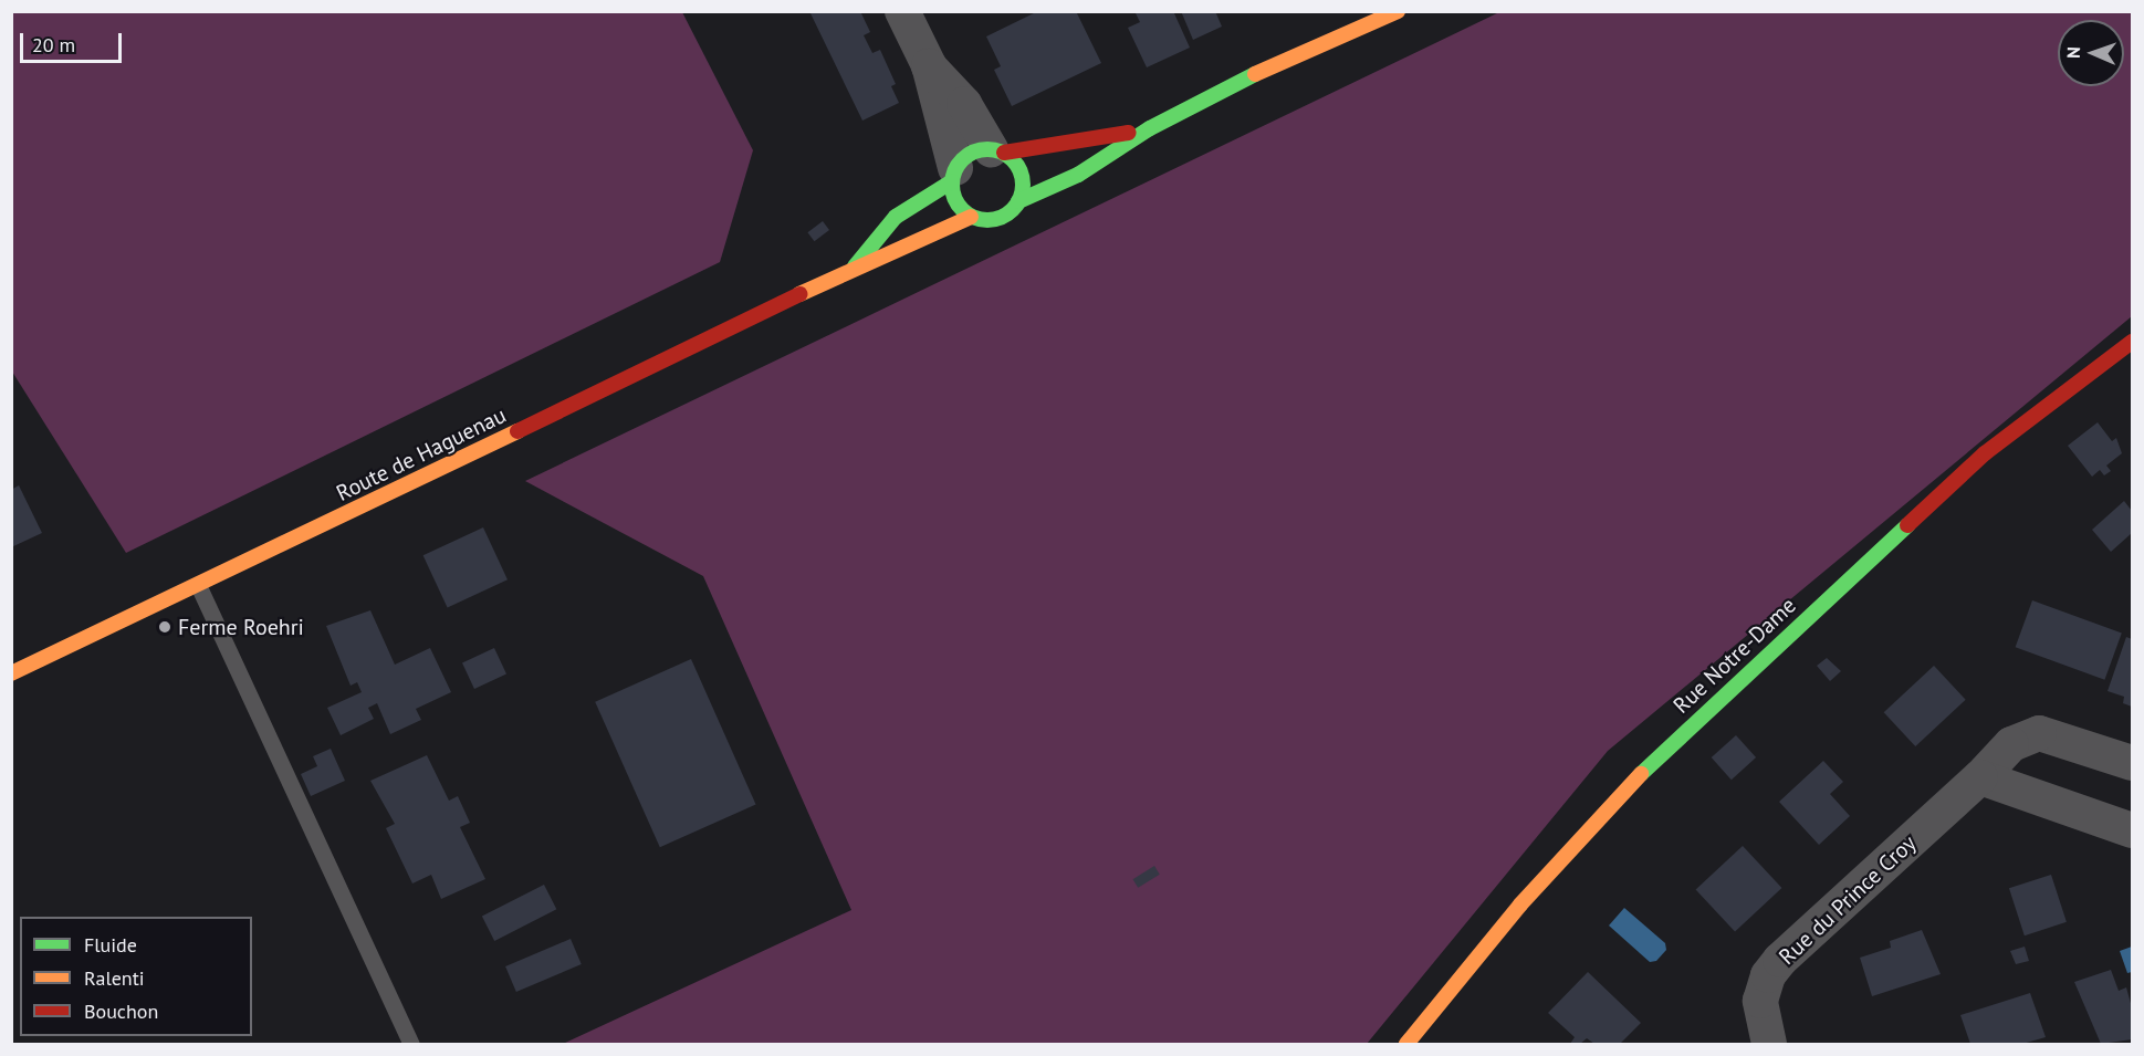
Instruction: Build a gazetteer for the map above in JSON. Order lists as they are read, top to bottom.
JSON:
{
  "streets": {
    "street": ["Route de Haguenau", "Rue Notre-Dame", "Rue du Prince Croy"]
  },
  "places": ["Ferme Roehri"],
  "legend": ["Fluide", "Ralenti", "Bouchon"],
  "scale_bar": "20 m",
  "north": "left"
}
